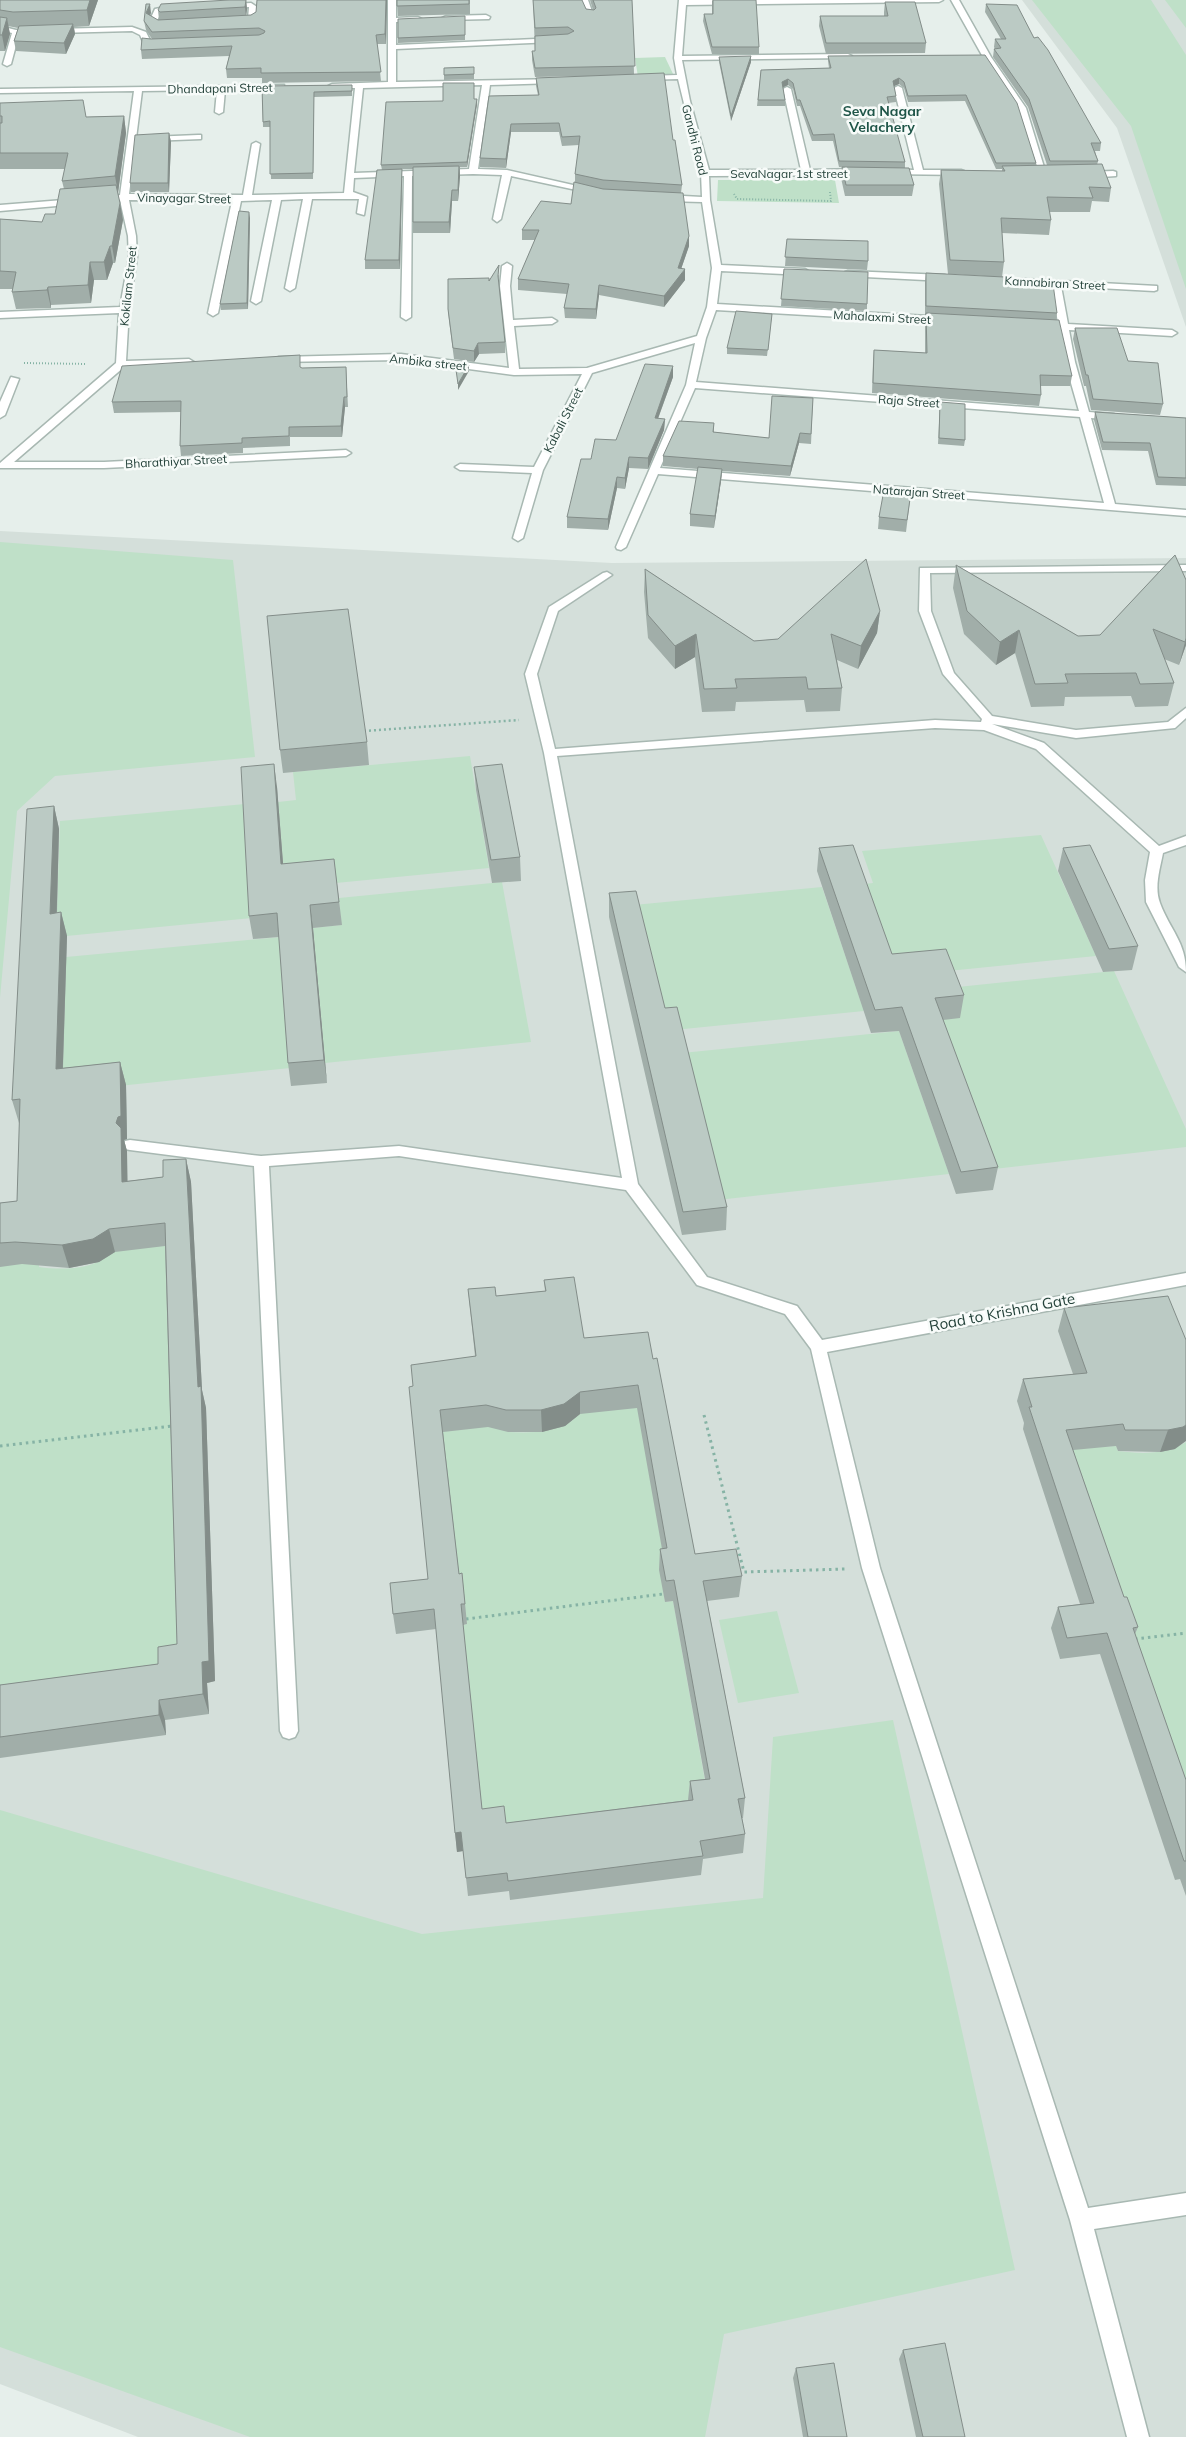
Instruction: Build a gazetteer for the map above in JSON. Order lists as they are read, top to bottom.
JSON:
{
  "streets": {
    "street": [
      "Dhandapani Street",
      "Gandhi Road",
      "SevaNagar 1st street",
      "Vinayagar Street",
      "Kannabiran Street",
      "Kokilam Street",
      "Mahalaxmi Street",
      "Ambika street",
      "Raja Street",
      "Kabali Street",
      "Bharathiyar Street",
      "Natarajan Street",
      "Road to Krishna Gate"
    ]
  },
  "crossings": [
    ["Dhandapani Street", "Kokilam Street"],
    ["Gandhi Road", "SevaNagar 1st street"],
    ["Gandhi Road", "Mahalaxmi Street"],
    ["Gandhi Road", "Ambika street"],
    ["Gandhi Road", "Raja Street"],
    ["Gandhi Road", "Natarajan Street"],
    ["Vinayagar Street", "Kokilam Street"],
    ["Ambika street", "Kabali Street"]
  ],
  "districts": ["Seva Nagar Velachery"]
}
